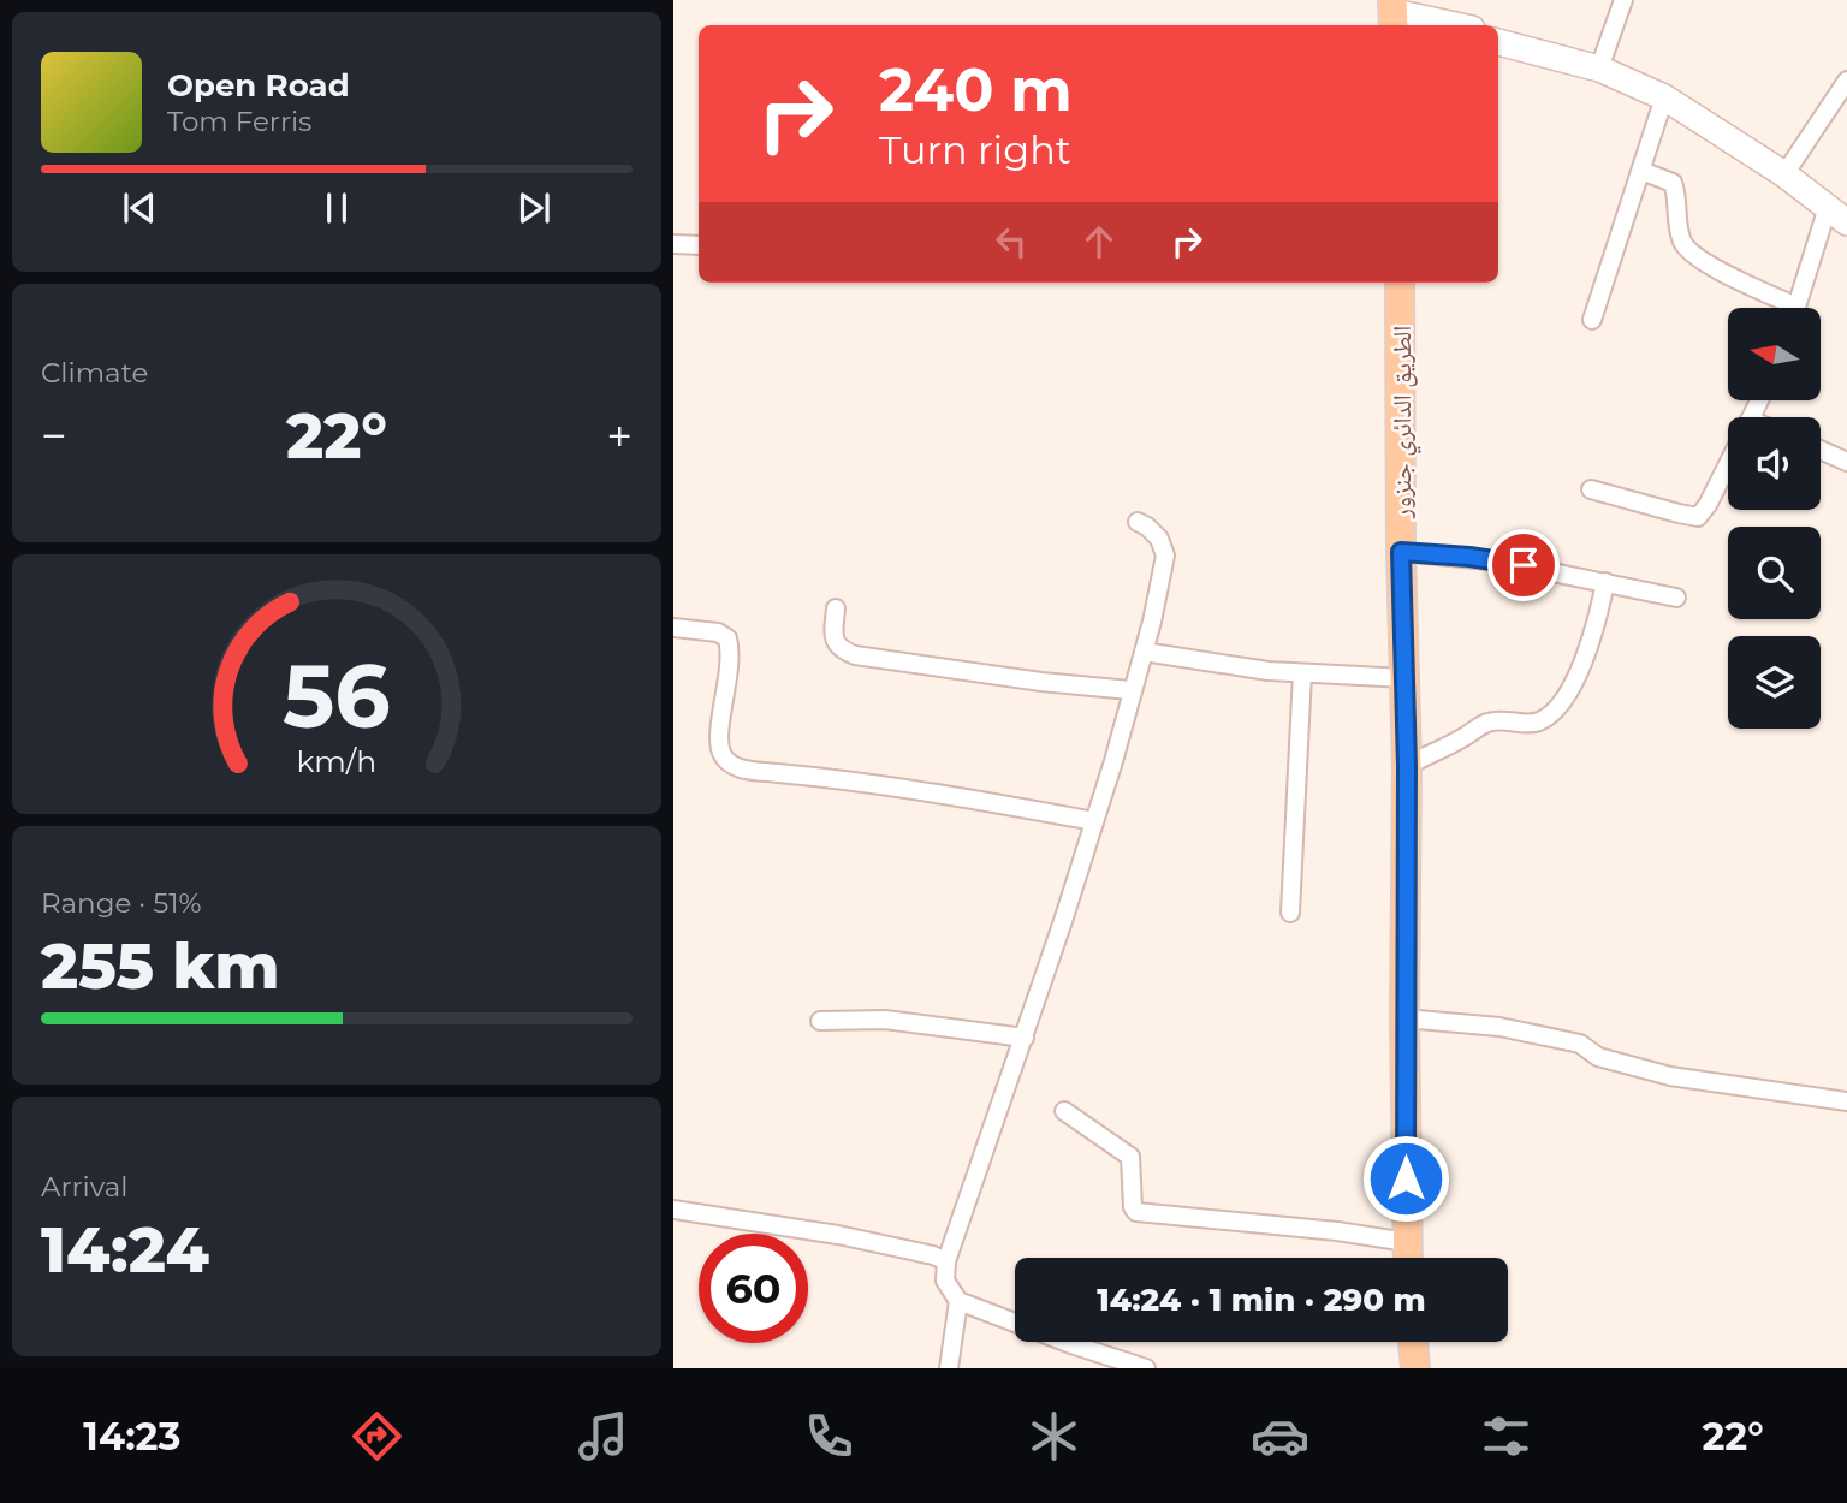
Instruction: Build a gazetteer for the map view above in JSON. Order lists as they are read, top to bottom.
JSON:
{
  "streets": {
    "main road": ["الطريق الدائري جنزور"]
  },
  "north": "left",
  "page": {
    "turn": ["240 m", "Turn right"],
    "song": ["Open Road", "Tom Ferris"],
    "tile": [
      "Climate",
      ["Range · 51%", "255 km"],
      ["Arrival", "14:24"]
    ],
    "heat": ["−", "22°", "+"],
    "limit": "60",
    "trip": "14:24 · 1 min · 290 m",
    "tabs": ["14:23", "22°"],
    "gauge": ["56", "km/h"]
  }
}
